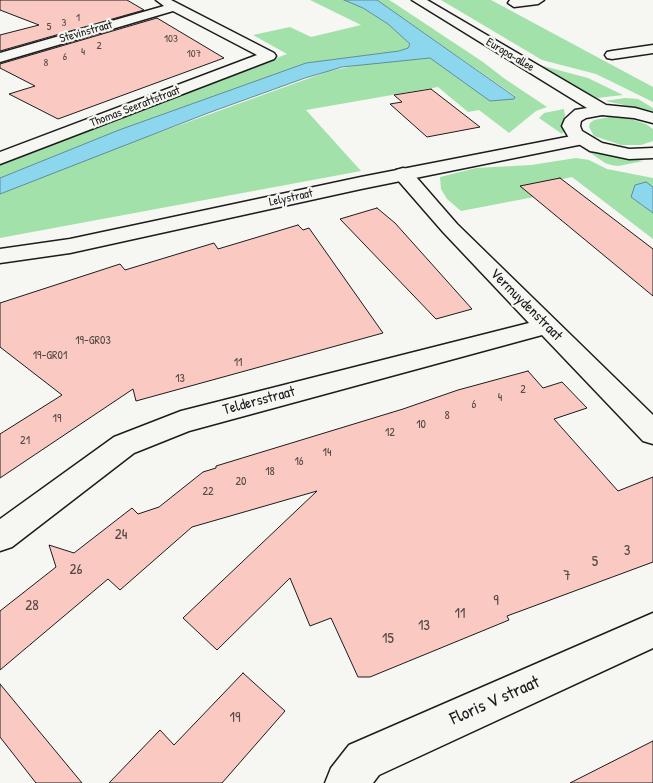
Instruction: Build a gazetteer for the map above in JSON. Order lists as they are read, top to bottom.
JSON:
{
  "streets": {
    "street": [
      "Stevinstraat",
      "Europa-allee",
      "Thomas Seerattstraat",
      "Lelystraat",
      "Vermuydenstraat",
      "Teldersstraat",
      "Floris V straat"
    ]
  },
  "crossings": [
    ["Stevinstraat", "Thomas Seerattstraat"],
    ["Lelystraat", "Vermuydenstraat"],
    ["Vermuydenstraat", "Teldersstraat"]
  ],
  "house_numbers": [
    "1",
    "3",
    "5",
    "103",
    "2",
    "4",
    "107",
    "6",
    "8",
    "19-GR03",
    "19-GR01",
    "11",
    "13",
    "2",
    "4",
    "6",
    "8",
    "19",
    "10",
    "12",
    "21",
    "14",
    "16",
    "18",
    "20",
    "22",
    "24",
    "3",
    "5",
    "26",
    "7",
    "9",
    "28",
    "11",
    "13",
    "15",
    "19"
  ]
}
